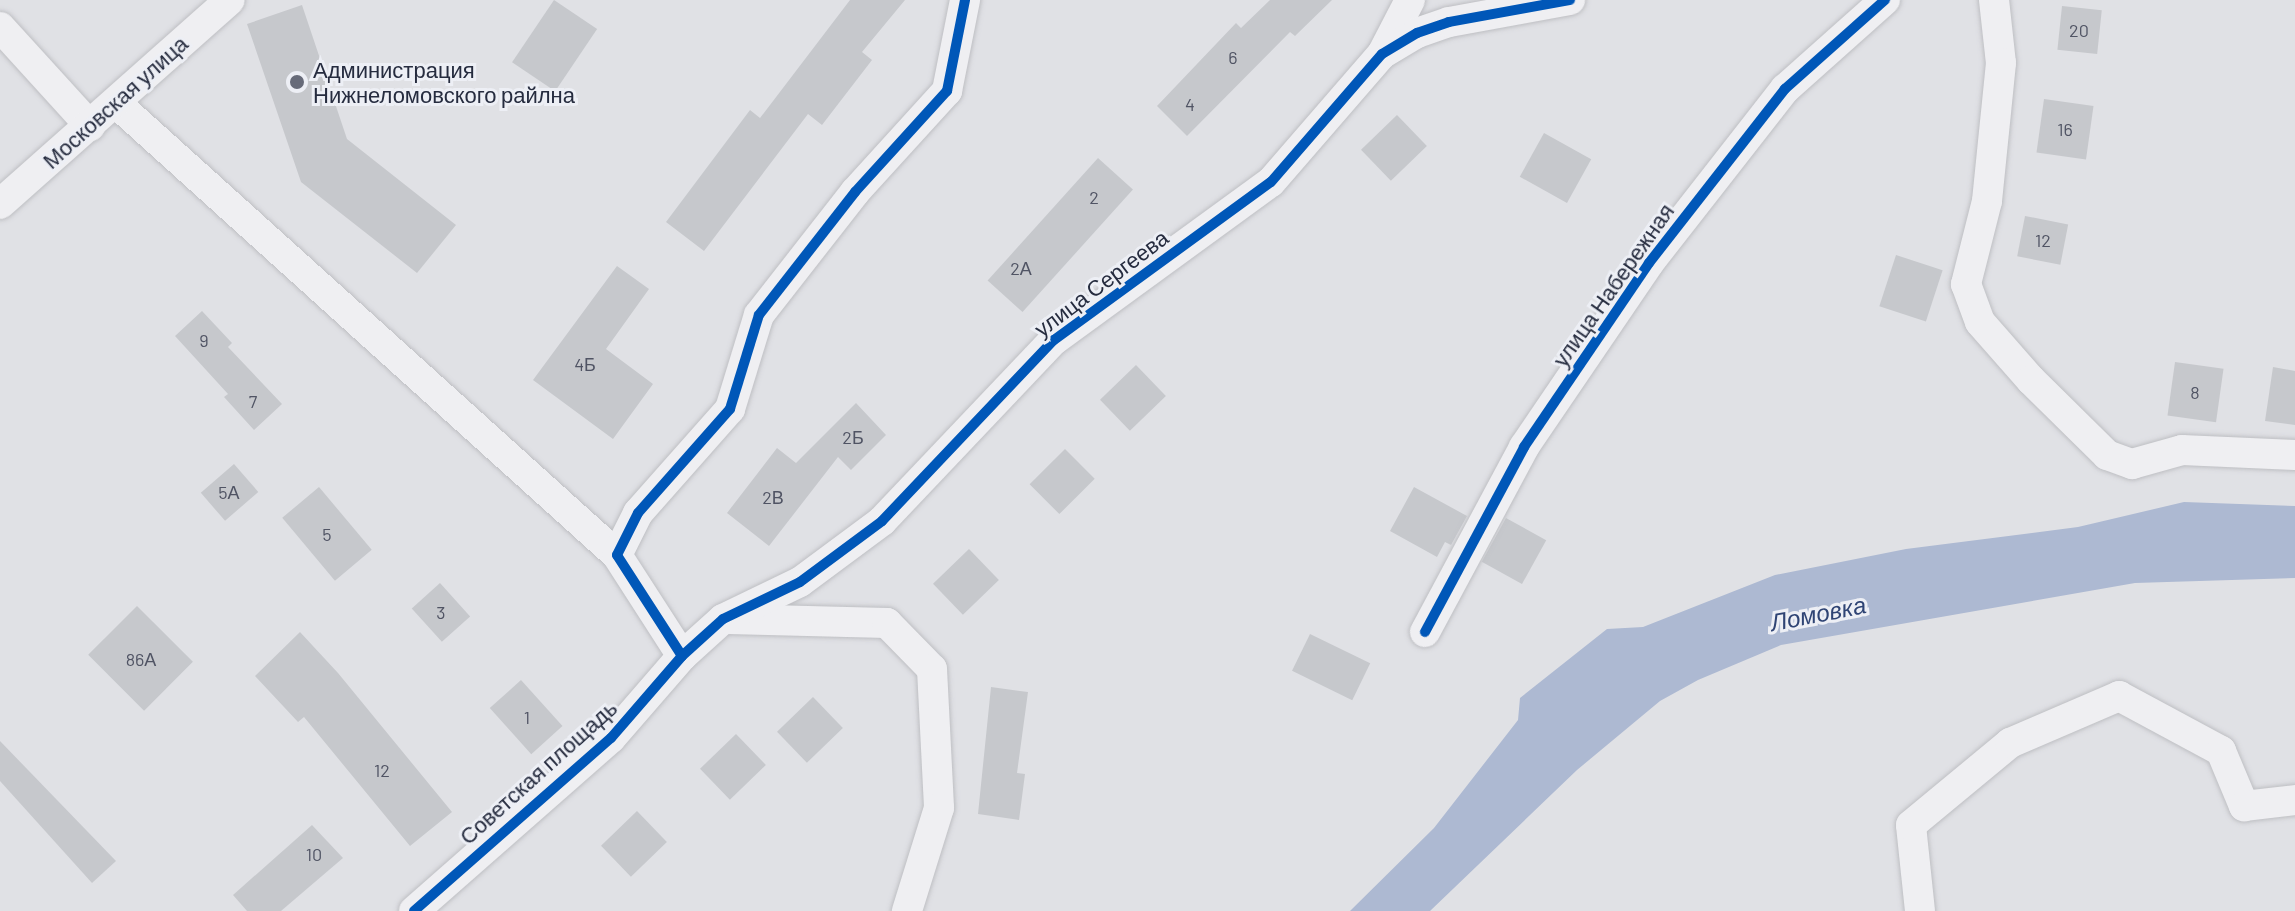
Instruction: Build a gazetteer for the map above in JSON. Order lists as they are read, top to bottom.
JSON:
{
  "streets": {
    "street": [
      "Московская улица",
      "улица Сергеева",
      "улица Набережная",
      "Советская площадь"
    ]
  },
  "crossings": [
    ["улица Сергеева", "Советская площадь"]
  ],
  "water": ["Ломовка"],
  "places": ["Администрация Нижнеломовского райлна"],
  "house_numbers": [
    "20",
    "6",
    "4",
    "16",
    "2",
    "12",
    "2А",
    "9",
    "4Б",
    "8",
    "7",
    "2Б",
    "5А",
    "2В",
    "5",
    "3",
    "86А",
    "1",
    "12",
    "10"
  ]
}
